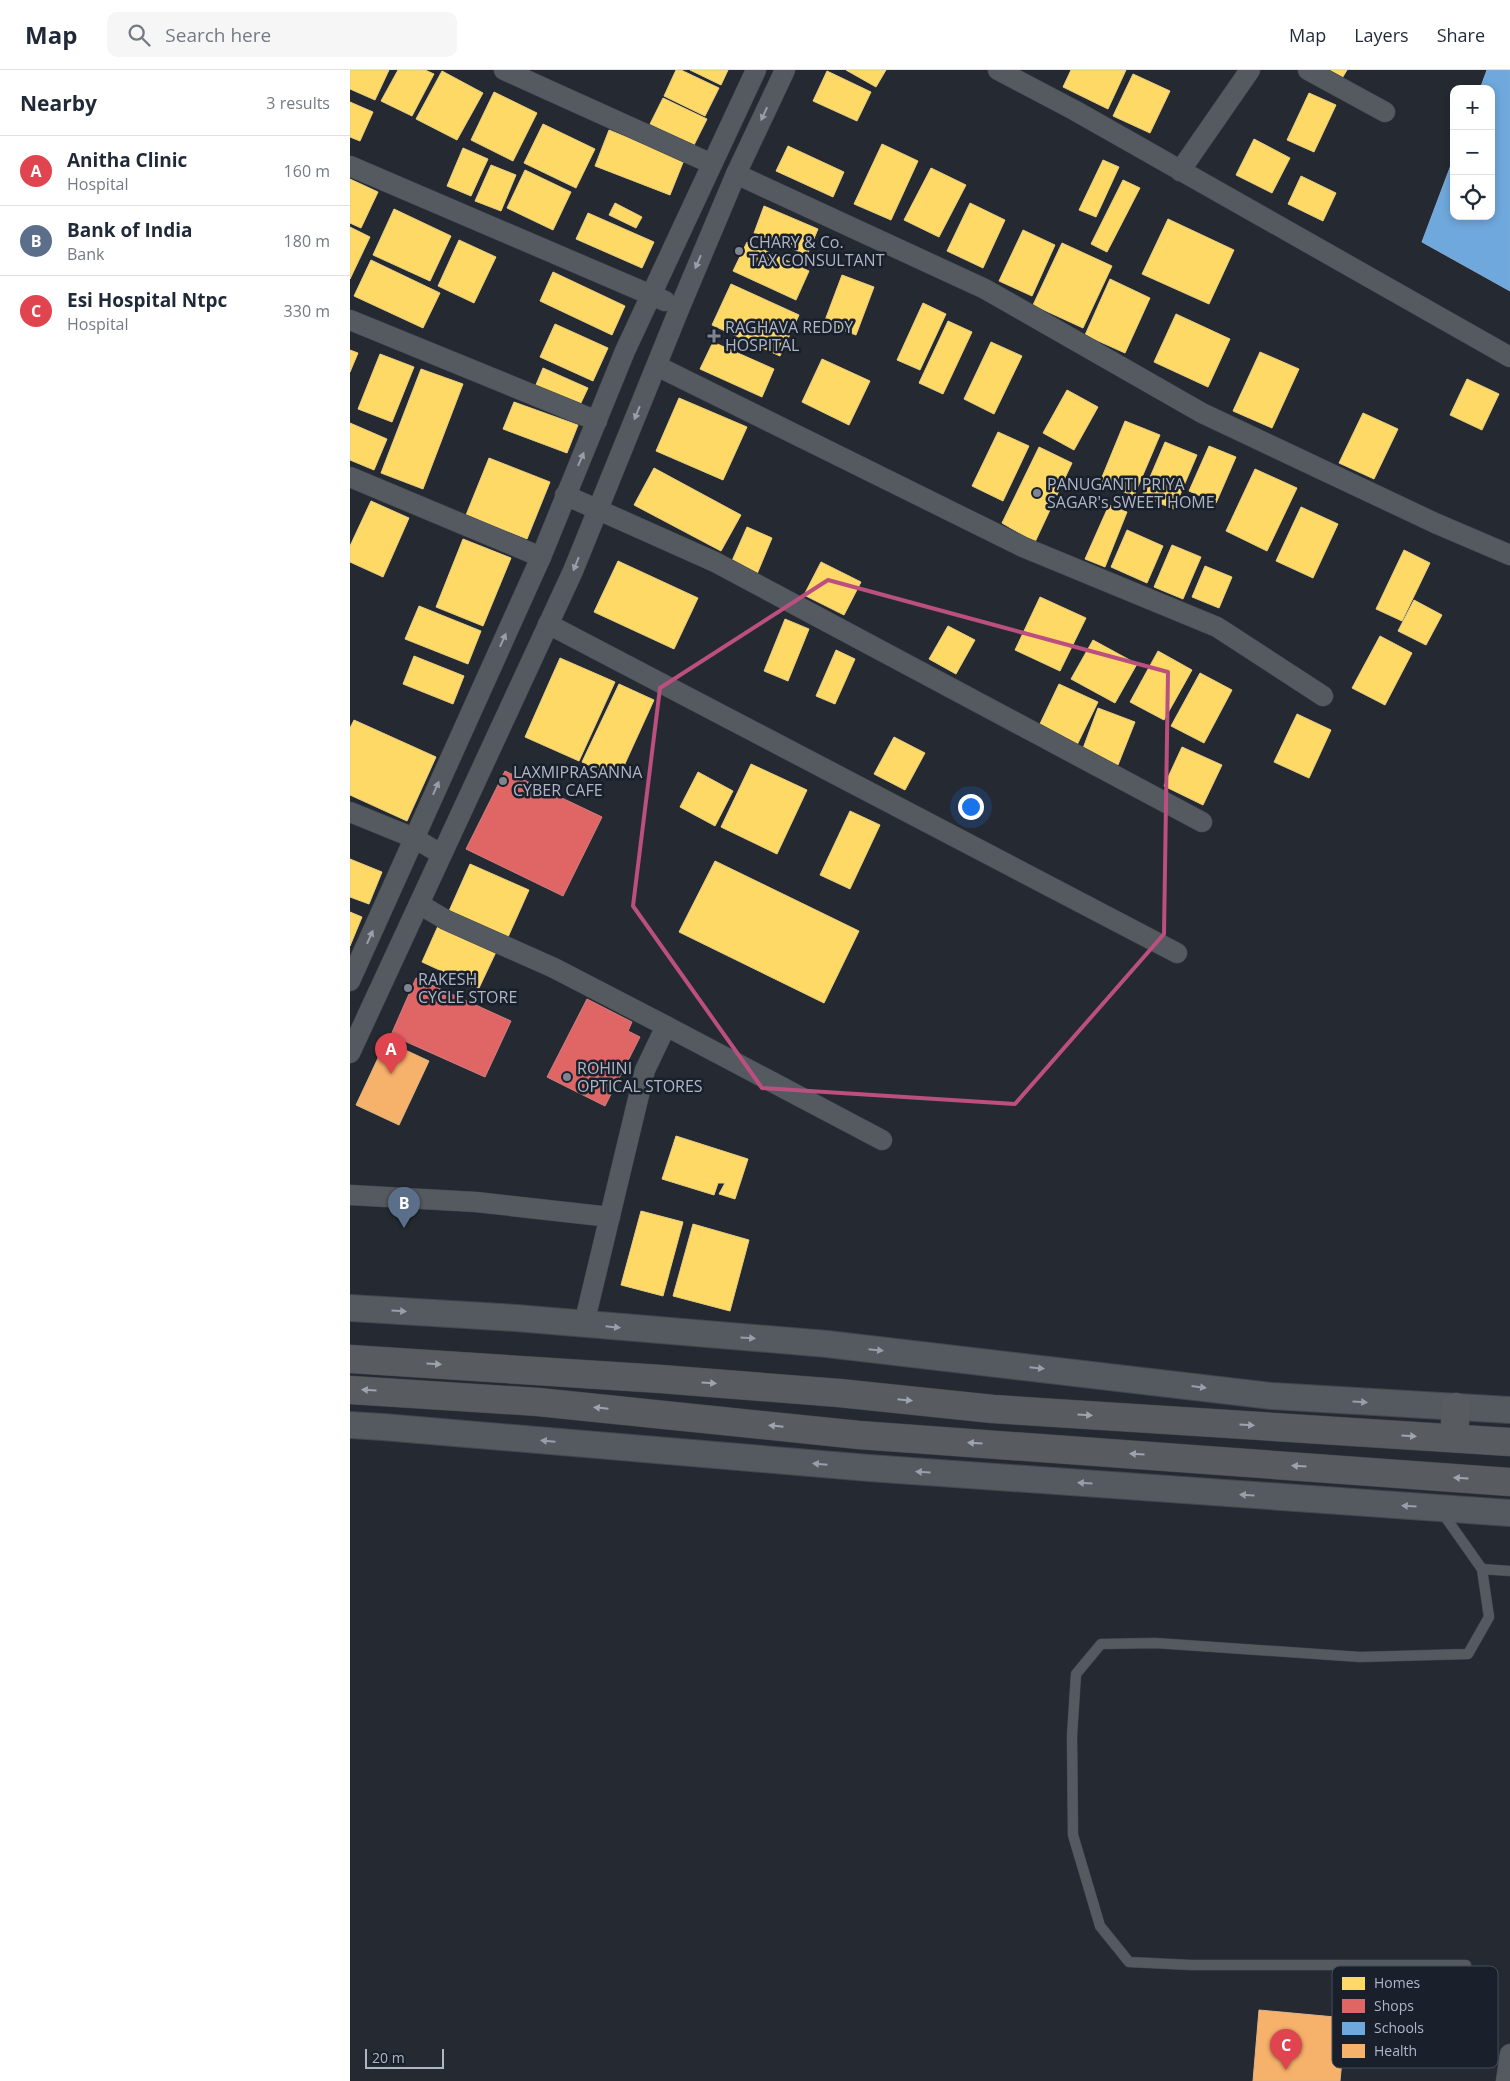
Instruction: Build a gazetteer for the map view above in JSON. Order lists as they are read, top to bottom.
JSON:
{
  "places": {
    "other": [
      "CHARY & Co. TAX CONSULTANT",
      "PANUGANTI PRIYA SAGAR's SWEET HOME",
      "LAXMIPRASANNA CYBER CAFE",
      "RAKESH CYCLE STORE",
      "ROHINI OPTICAL STORES"
    ],
    "health": ["RAGHAVA REDDY HOSPITAL"]
  },
  "legend": [
    "Homes",
    "Shops",
    "Schools",
    "Health"
  ],
  "scale_bar": "20 m",
  "page": {
    "header": "Map",
    "search": "Search here",
    "nav": ["Map", "Layers", "Share"],
    "heading": ["Nearby", "3 results"],
    "map_buttons": ["+", "−"],
    "list": [
      {
        "mark": "A",
        "name": "Anitha Clinic",
        "note": "Hospital",
        "value": "160 m"
      },
      {
        "mark": "B",
        "name": "Bank of India",
        "note": "Bank",
        "value": "180 m"
      },
      {
        "mark": "C",
        "name": "Esi Hospital Ntpc",
        "note": "Hospital",
        "value": "330 m"
      }
    ],
    "pins": ["A", "B", "C"],
    "scale": "20 m"
  }
}
